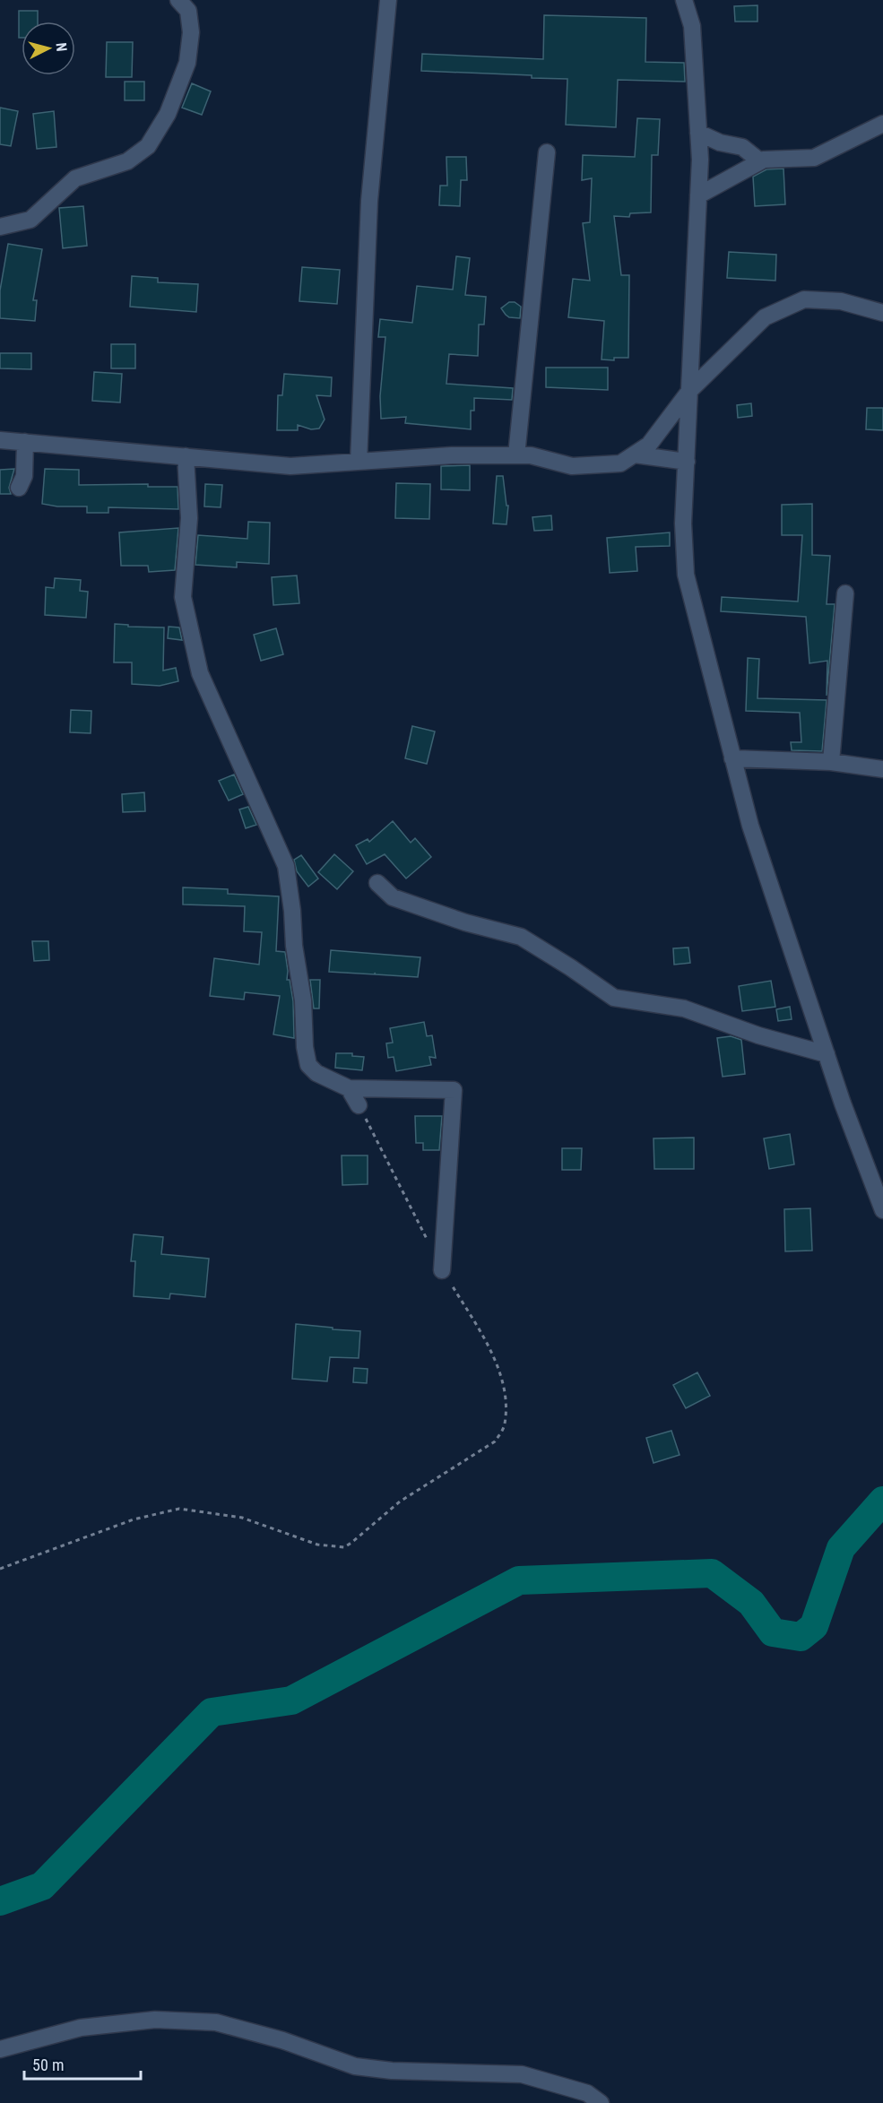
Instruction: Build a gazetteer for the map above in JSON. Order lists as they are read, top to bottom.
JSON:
{
  "scale_bar": "50 m",
  "north": "right"
}
